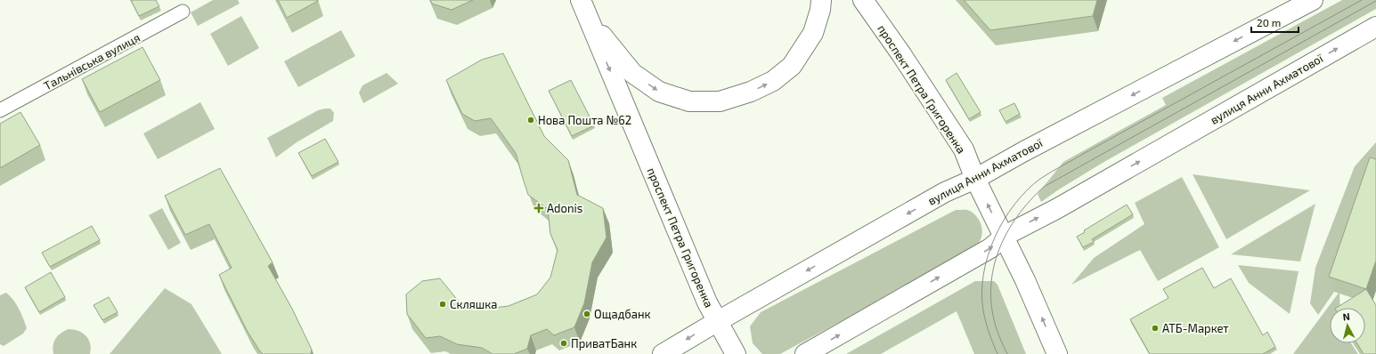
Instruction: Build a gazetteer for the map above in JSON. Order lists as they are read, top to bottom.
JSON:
{
  "streets": {
    "main road": ["проспект Петра Григоренка", "вулиця Анни Ахматової"],
    "street": ["Тальнівська вулиця"]
  },
  "crossings": [
    ["проспект Петра Григоренка", "вулиця Анни Ахматової"]
  ],
  "places": {
    "other": [
      "Нова Пошта №62",
      "Скляшка",
      "Ощадбанк",
      "АТБ-Маркет",
      "ПриватБанк"
    ],
    "health": ["Adonis"]
  },
  "scale_bar": "20 m",
  "north": "top"
}
